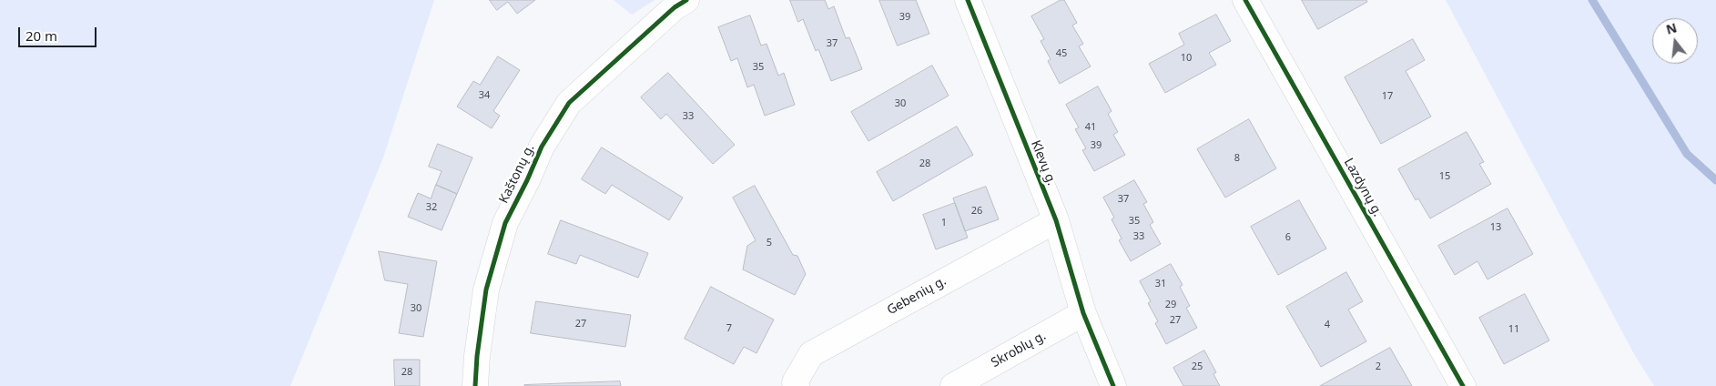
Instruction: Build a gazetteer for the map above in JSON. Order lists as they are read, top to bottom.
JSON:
{
  "streets": {
    "street": [
      "Klevų g.",
      "Kaštonų g.",
      "Lazdynų g.",
      "Gebenių g.",
      "Skroblų g."
    ]
  },
  "crossings": [
    ["Klevų g.", "Gebenių g."],
    ["Klevų g.", "Skroblų g."]
  ],
  "house_numbers": [
    "39",
    "37",
    "45",
    "10",
    "35",
    "34",
    "17",
    "30",
    "33",
    "41",
    "39",
    "8",
    "28",
    "15",
    "37",
    "32",
    "26",
    "35",
    "1",
    "13",
    "33",
    "6",
    "5",
    "31",
    "29",
    "30",
    "27",
    "27",
    "4",
    "7",
    "11",
    "25",
    "2",
    "28"
  ],
  "scale_bar": "20 m",
  "north": "top"
}
